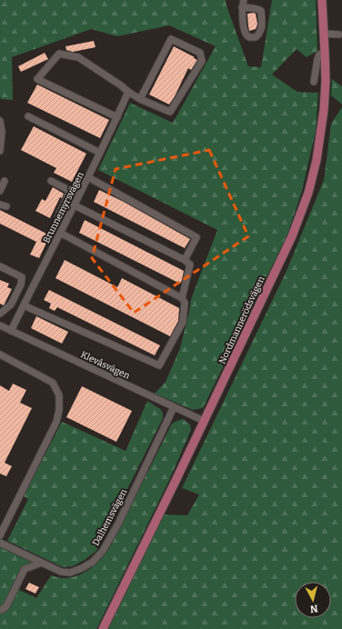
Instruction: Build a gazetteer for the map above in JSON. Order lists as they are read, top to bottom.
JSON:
{
  "streets": {
    "main road": ["Nordmannerödsvägen"],
    "street": ["Brunnemyrsvägen", "Klevåsvägen", "Dalhemsvägen"]
  },
  "crossings": [
    ["Brunnemyrsvägen", "Klevåsvägen"],
    ["Nordmannerödsvägen", "Klevåsvägen"],
    ["Klevåsvägen", "Dalhemsvägen"]
  ],
  "north": "bottom"
}
